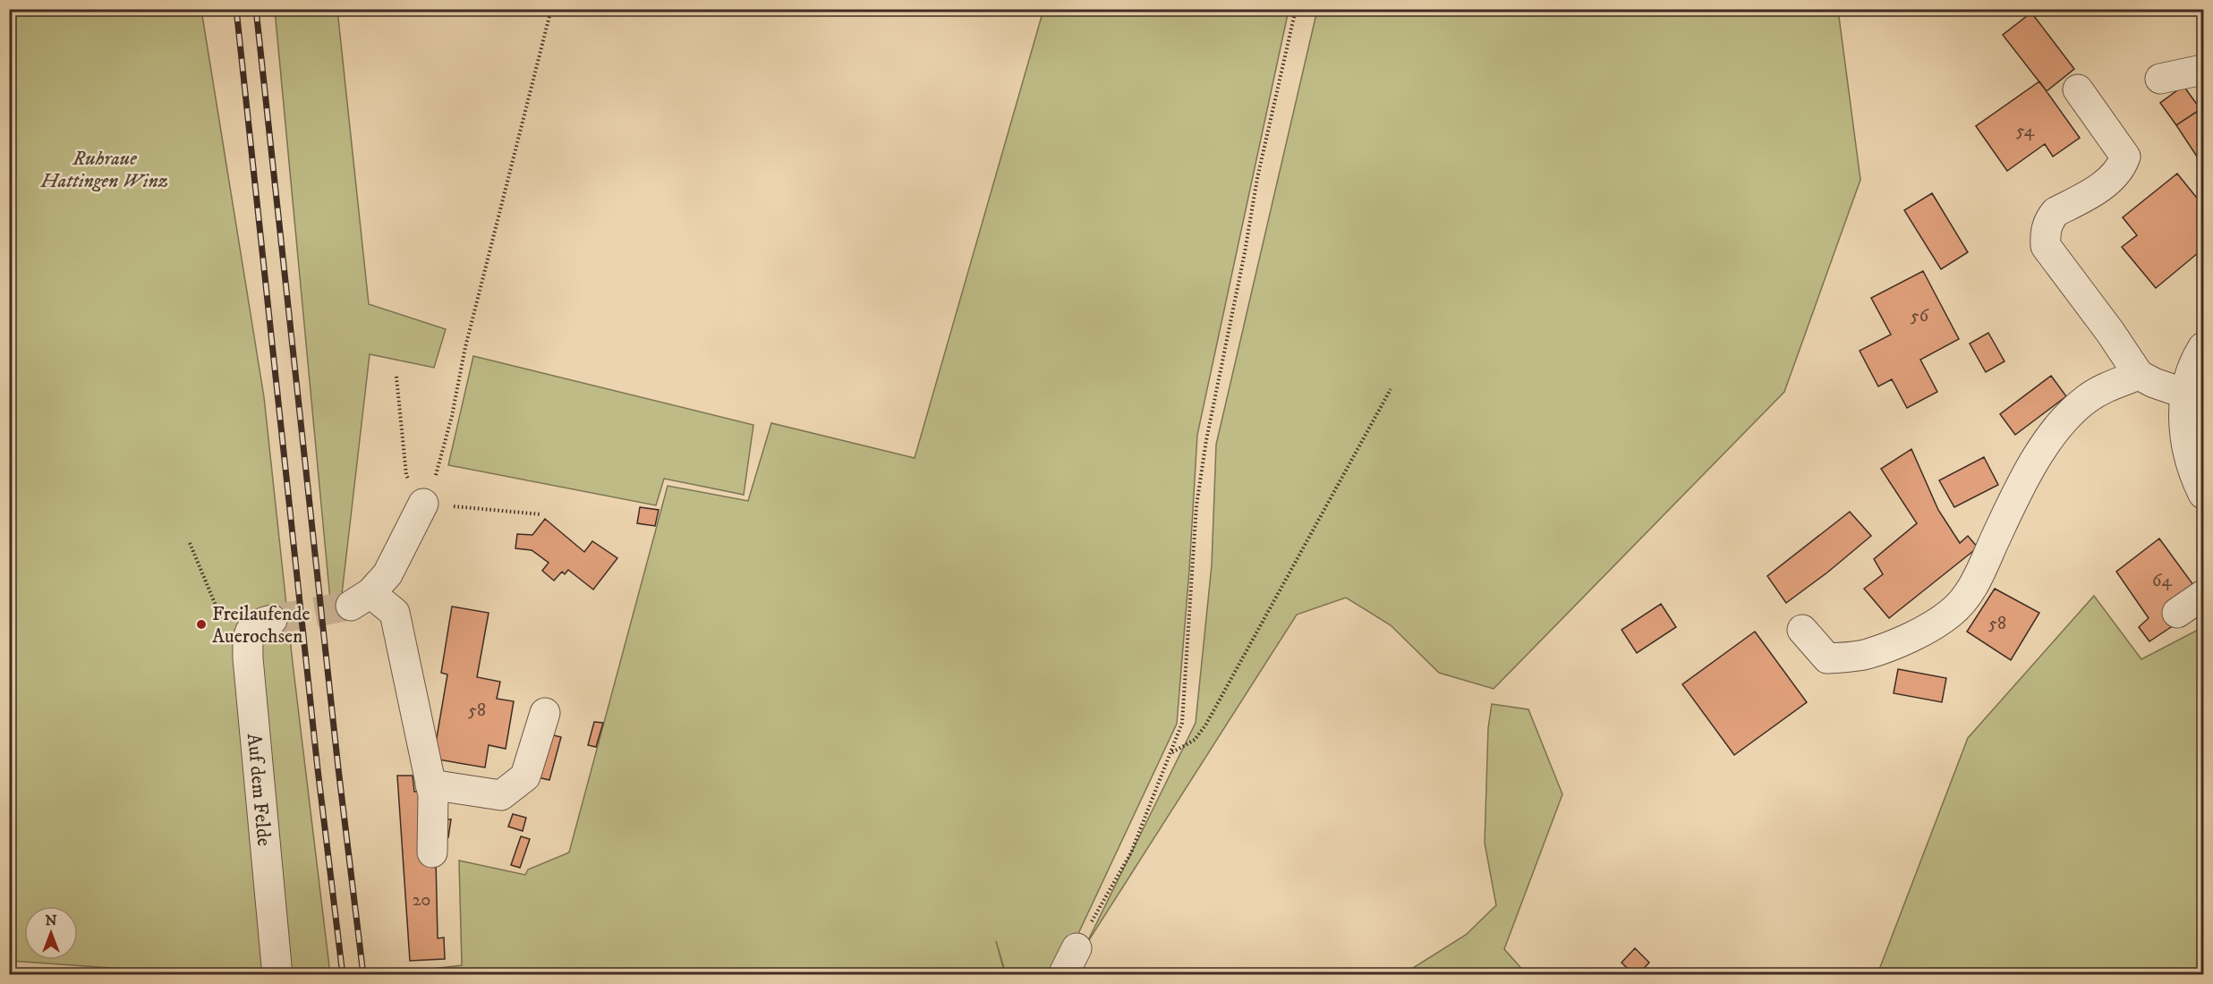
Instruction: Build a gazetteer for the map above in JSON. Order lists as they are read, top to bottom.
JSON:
{
  "streets": {
    "street": ["Auf dem Felde"]
  },
  "parks": ["Ruhraue Hattingen Winz"],
  "places": ["Freilaufende Auerochsen"],
  "house_numbers": [
    "54",
    "56",
    "64",
    "58",
    "58",
    "20"
  ],
  "north": "top"
}
